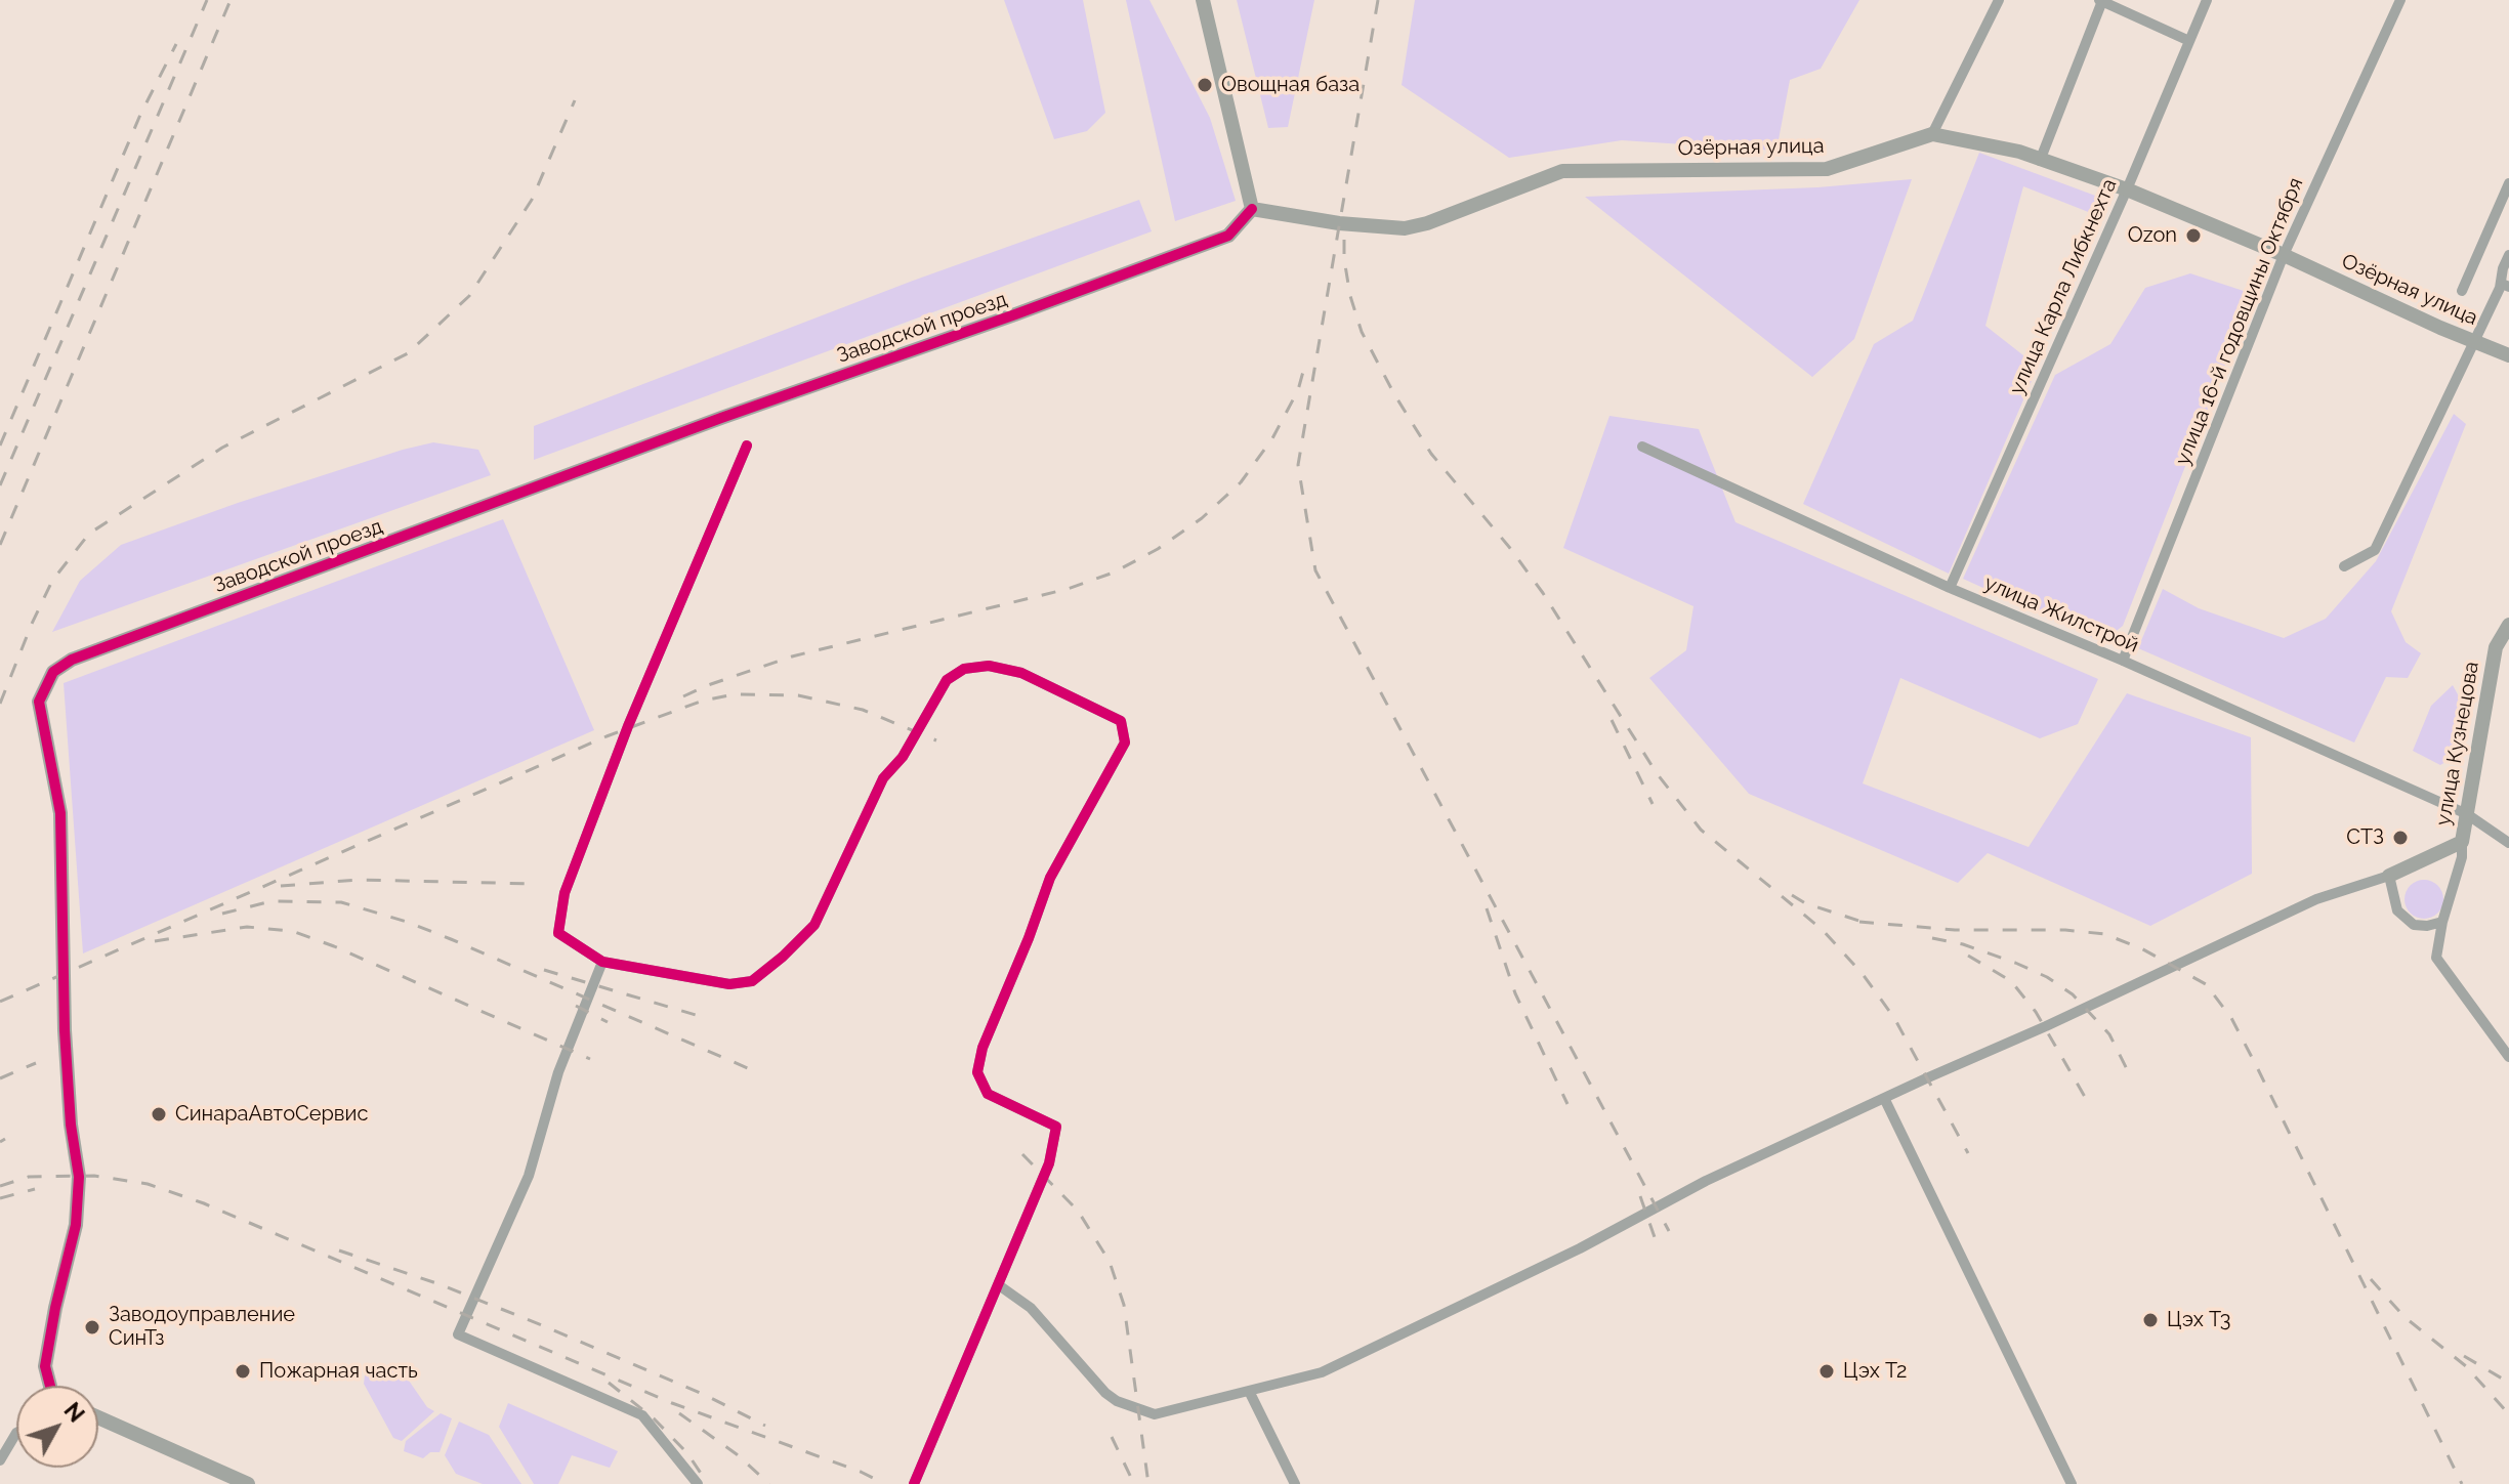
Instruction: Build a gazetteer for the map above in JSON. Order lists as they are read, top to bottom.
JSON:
{
  "streets": {
    "street": [
      "Озёрная улица",
      "улица Карла Либкнехта",
      "улица 16-й годовщины Октября",
      "Заводской проезд",
      "улица Жилстрой",
      "улица Кузнецова"
    ]
  },
  "crossings": [
    ["Озёрная улица", "улица Карла Либкнехта"],
    ["Озёрная улица", "улица 16-й годовщины Октября"],
    ["Озёрная улица", "Заводской проезд"],
    ["улица Карла Либкнехта", "улица Жилстрой"],
    ["улица 16-й годовщины Октября", "улица Жилстрой"],
    ["улица Жилстрой", "улица Кузнецова"]
  ],
  "places": [
    "Овощная база",
    "Ozon",
    "СТЗ",
    "СинараАвтоСервис",
    "Цэх Т3",
    "Заводоуправление СинТз",
    "Пожарная часть",
    "Цэх Т2"
  ],
  "north": "top right"
}
